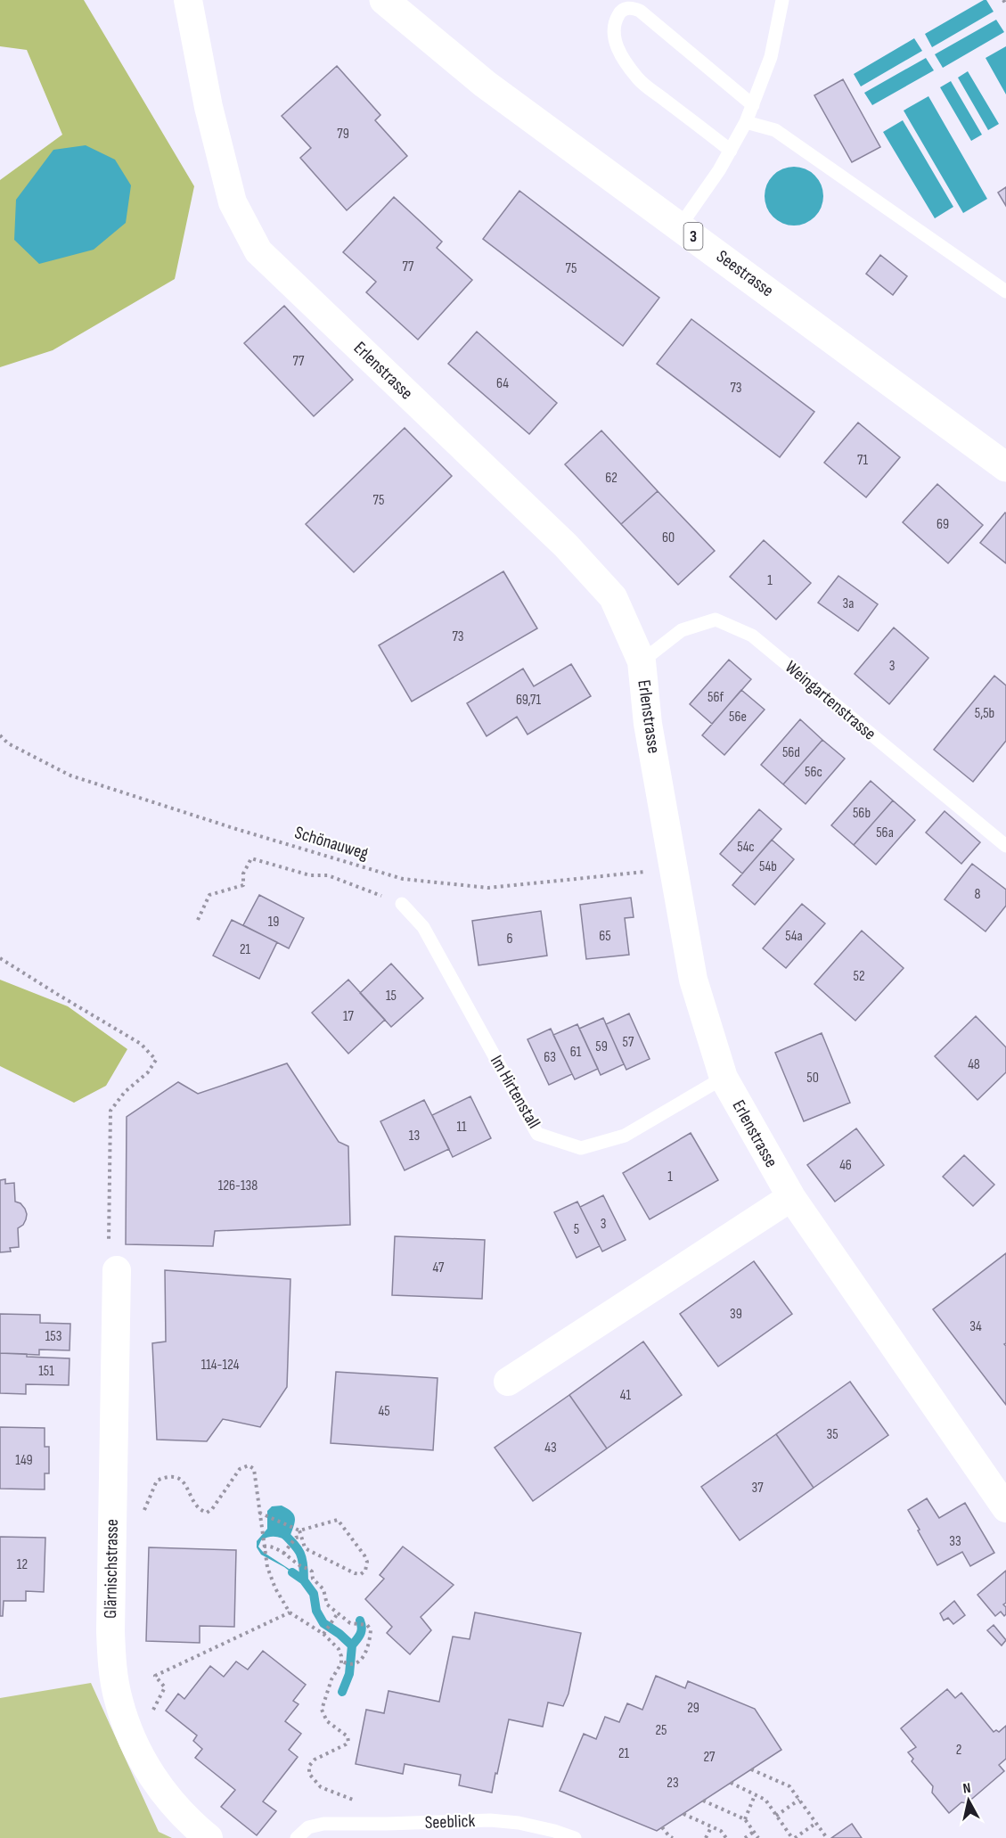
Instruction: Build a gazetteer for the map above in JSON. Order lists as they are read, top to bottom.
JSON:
{
  "streets": {
    "main road": ["3", "Seestrasse"],
    "street": ["Erlenstrasse", "Glärnischstrasse"],
    "lane": ["Weingartenstrasse", "Im Hirtenstall", "Seeblick"],
    "path": ["Schönauweg"]
  },
  "crossings": [
    ["Erlenstrasse", "Weingartenstrasse"],
    ["Erlenstrasse", "Schönauweg"],
    ["Erlenstrasse", "Im Hirtenstall"]
  ],
  "house_numbers": [
    "79",
    "77",
    "75",
    "77",
    "64",
    "73",
    "71",
    "62",
    "75",
    "69",
    "60",
    "1",
    "3a",
    "73",
    "3",
    "56f",
    "69,71",
    "5,5b",
    "56e",
    "56d",
    "56c",
    "56b",
    "56a",
    "54c",
    "54b",
    "8",
    "19",
    "65",
    "54a",
    "6",
    "21",
    "52",
    "15",
    "17",
    "57",
    "59",
    "61",
    "63",
    "48",
    "50",
    "11",
    "13",
    "46",
    "1",
    "126-138",
    "3",
    "5",
    "47",
    "39",
    "34",
    "153",
    "114-124",
    "151",
    "41",
    "45",
    "35",
    "43",
    "149",
    "37",
    "33",
    "12",
    "29",
    "25",
    "2",
    "21",
    "27",
    "23"
  ],
  "north": "top"
}
